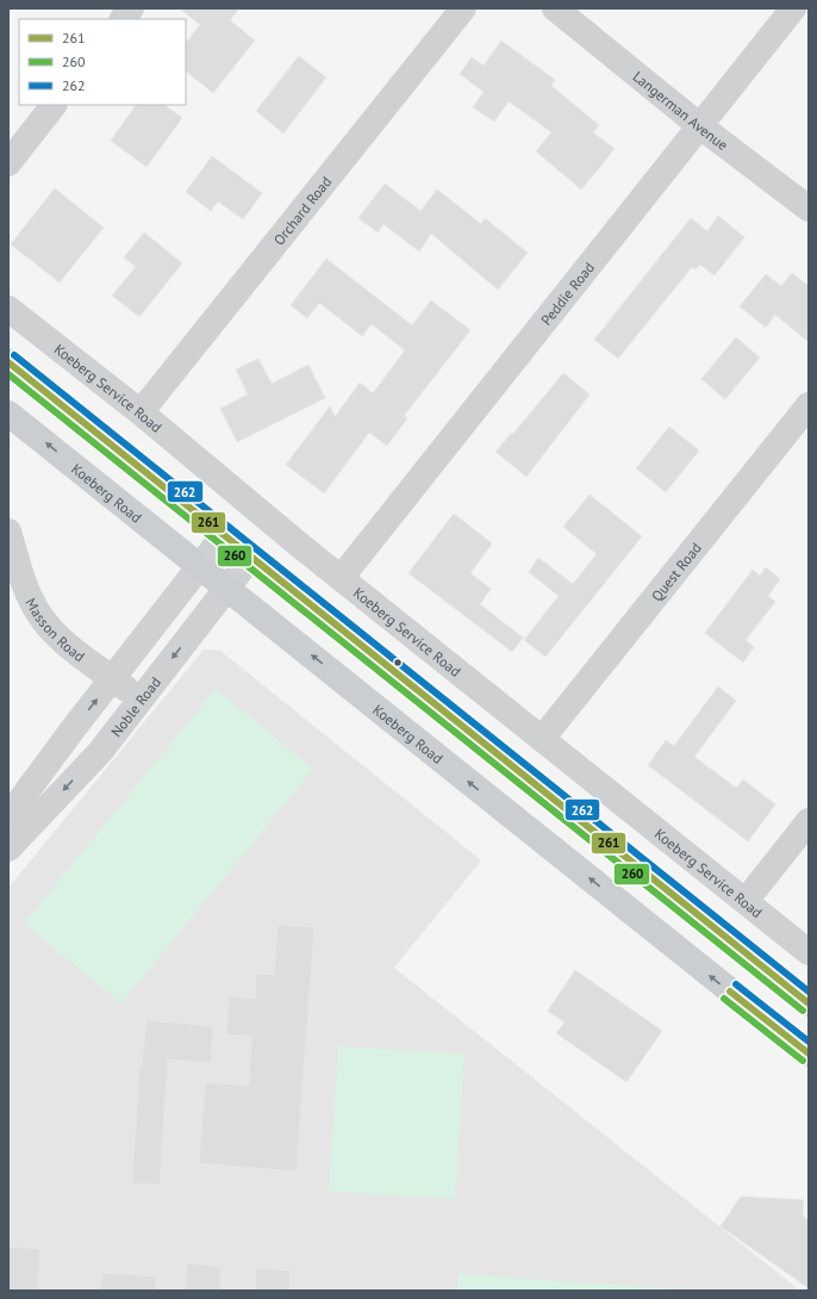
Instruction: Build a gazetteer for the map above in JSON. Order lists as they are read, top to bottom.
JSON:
{
  "streets": {
    "main road": ["Koeberg Road"],
    "street": [
      "Langerman Avenue",
      "Orchard Road",
      "Peddie Road",
      "Koeberg Service Road",
      "Quest Road",
      "Masson Road",
      "Noble Road"
    ]
  },
  "crossings": [
    ["Langerman Avenue", "Peddie Road"],
    ["Orchard Road", "Koeberg Service Road"],
    ["Peddie Road", "Koeberg Service Road"],
    ["Koeberg Service Road", "Quest Road"],
    ["Koeberg Road", "Noble Road"],
    ["Masson Road", "Noble Road"]
  ],
  "lines": ["transit line 262", "transit line 261", "transit line 260"],
  "legend": ["261", "260", "262"]
}
